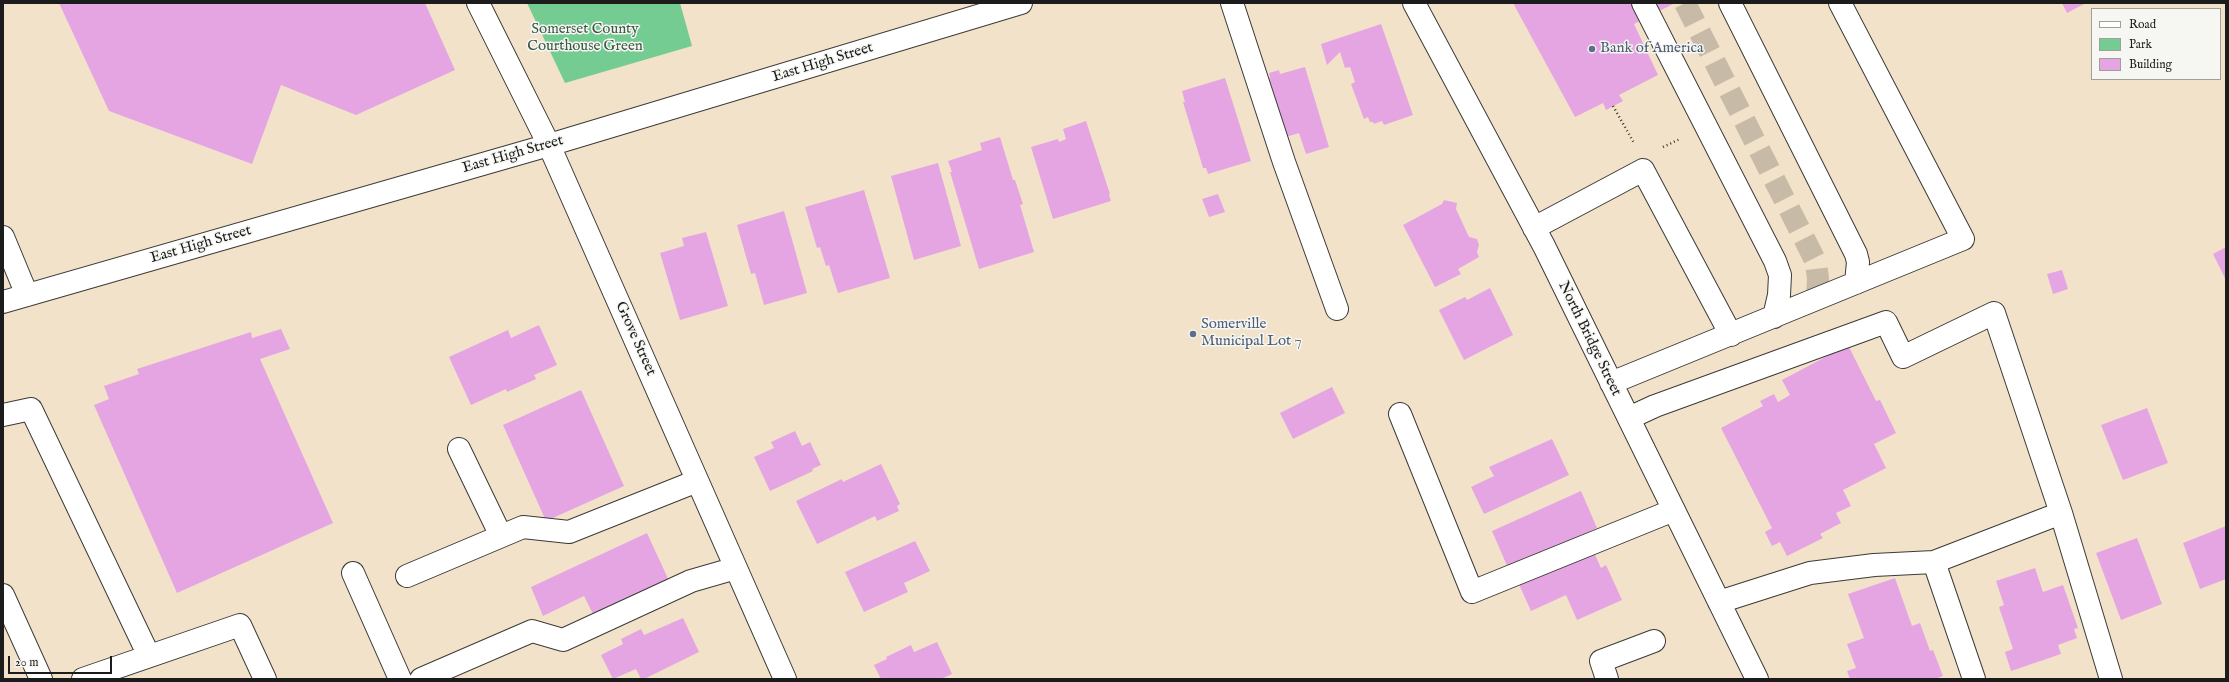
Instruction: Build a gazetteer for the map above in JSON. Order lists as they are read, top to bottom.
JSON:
{
  "streets": {
    "street": ["East High Street", "Grove Street", "North Bridge Street"]
  },
  "crossings": [
    ["East High Street", "Grove Street"]
  ],
  "parks": ["Somerset County Courthouse Green"],
  "places": ["Bank of America", "Somerville Municipal Lot 7"],
  "legend": ["Road", "Park", "Building"],
  "scale_bar": "20 m"
}
